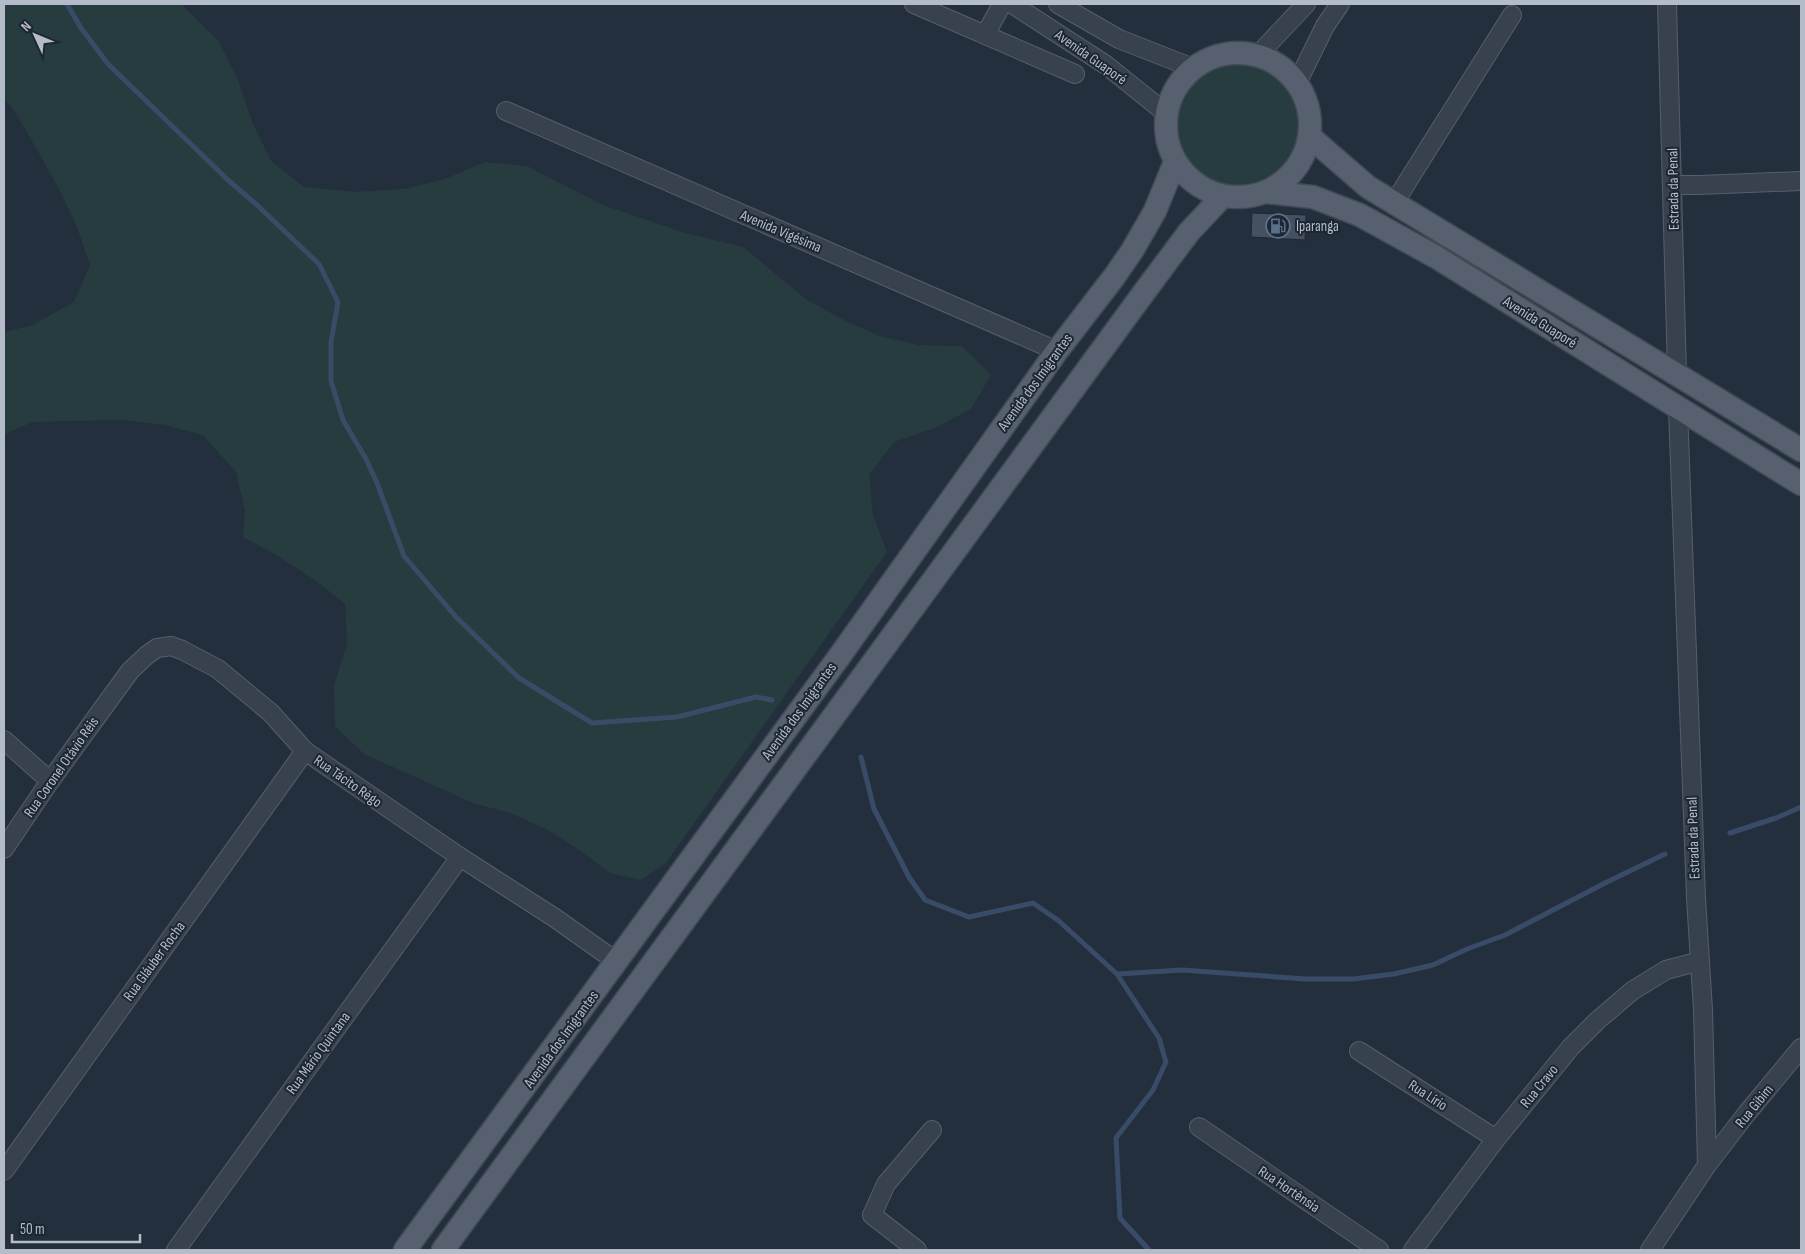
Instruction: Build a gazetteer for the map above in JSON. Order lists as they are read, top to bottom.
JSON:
{
  "streets": {
    "main road": ["Avenida Guaporé", "Avenida dos Imigrantes"],
    "street": [
      "Estrada da Penal",
      "Avenida Vigésima",
      "Rua Coronel Otávio Réis",
      "Rua Tácito Rêgo",
      "Rua Gláuber Rocha",
      "Rua Mário Quintana",
      "Rua Cravo",
      "Rua Lírio",
      "Rua Gibim",
      "Rua Hortênsia"
    ]
  },
  "crossings": [
    ["Avenida Guaporé", "Estrada da Penal"],
    ["Avenida Guaporé", "Avenida dos Imigrantes"],
    ["Estrada da Penal", "Rua Cravo"],
    ["Estrada da Penal", "Rua Gibim"],
    ["Avenida Vigésima", "Avenida dos Imigrantes"],
    ["Avenida dos Imigrantes", "Rua Tácito Rêgo"],
    ["Rua Coronel Otávio Réis", "Rua Tácito Rêgo"],
    ["Rua Tácito Rêgo", "Rua Gláuber Rocha"],
    ["Rua Tácito Rêgo", "Rua Mário Quintana"],
    ["Rua Cravo", "Rua Lírio"]
  ],
  "places": {
    "fuel station": ["Iparanga"]
  },
  "scale_bar": "50 m",
  "north": "top left"
}
